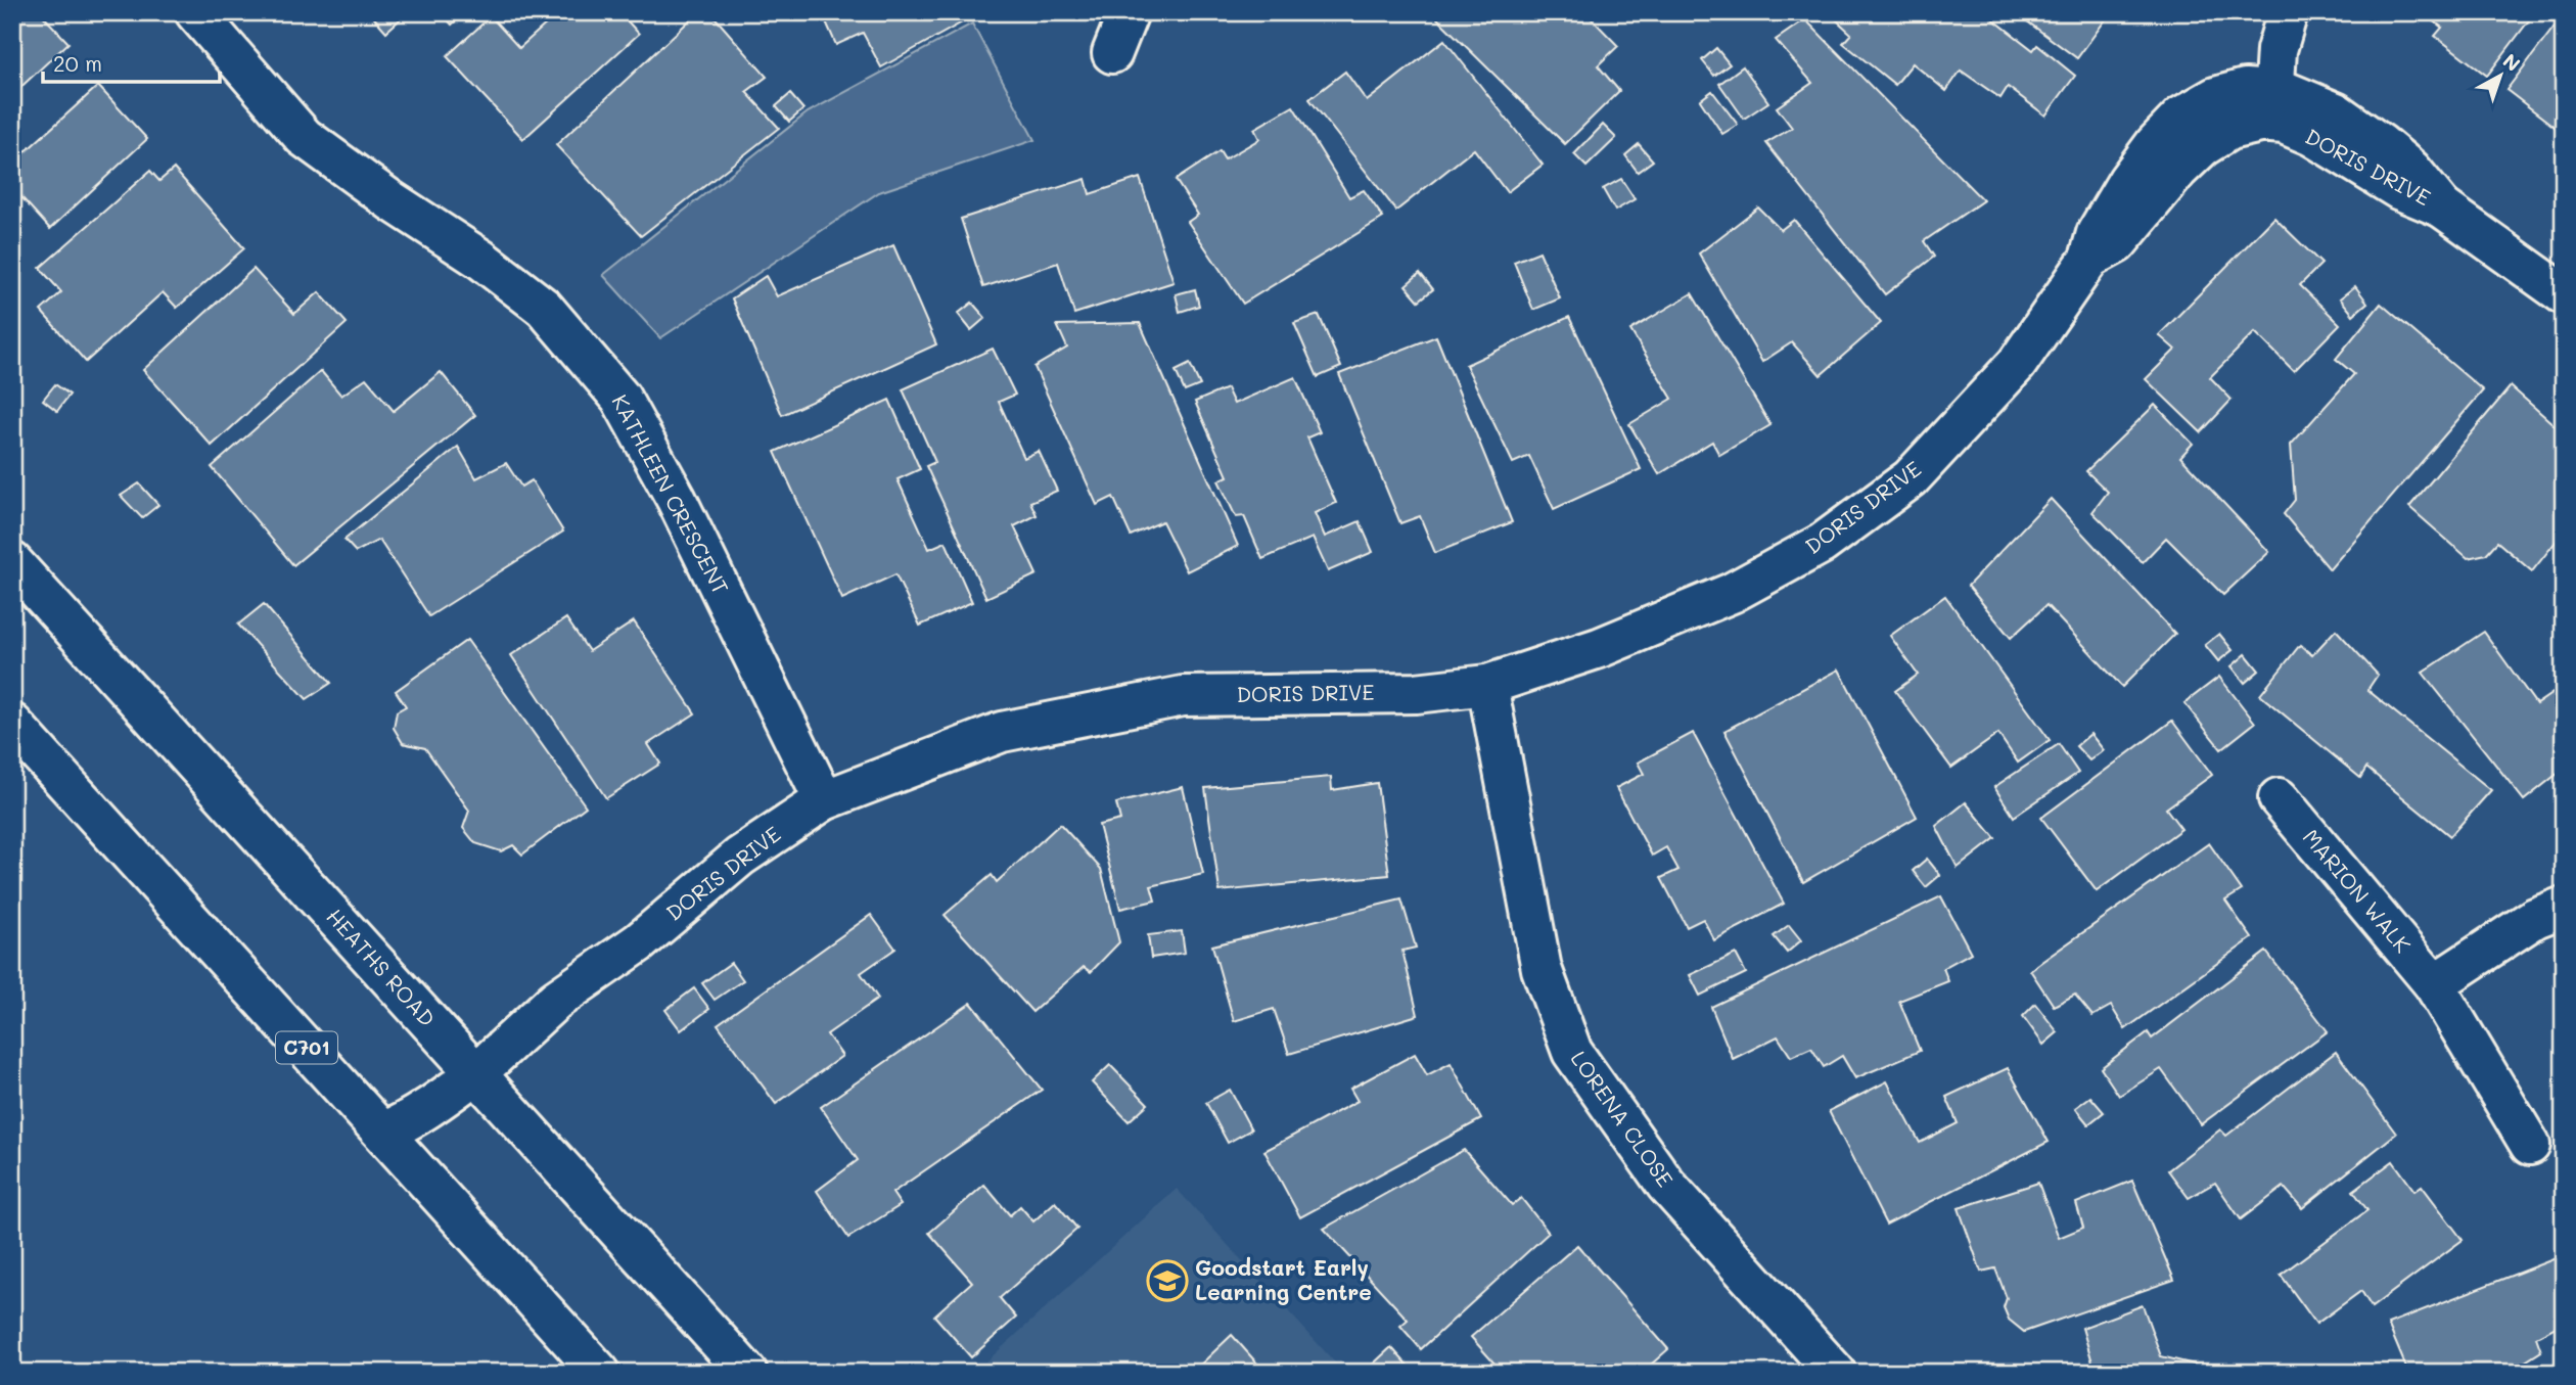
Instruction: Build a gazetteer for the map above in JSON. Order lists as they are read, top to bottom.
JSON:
{
  "streets": {
    "street": [
      "DORIS DRIVE",
      "KATHLEEN CRESCENT",
      "MARION WALK",
      "HEATHS ROAD",
      "C701",
      "LORENA CLOSE"
    ]
  },
  "crossings": [
    ["DORIS DRIVE", "KATHLEEN CRESCENT"],
    ["DORIS DRIVE", "HEATHS ROAD"],
    ["DORIS DRIVE", "C701"],
    ["DORIS DRIVE", "LORENA CLOSE"]
  ],
  "places": {
    "school or university": ["Goodstart Early Learning Centre"]
  },
  "scale_bar": "20 m",
  "north": "top right"
}
